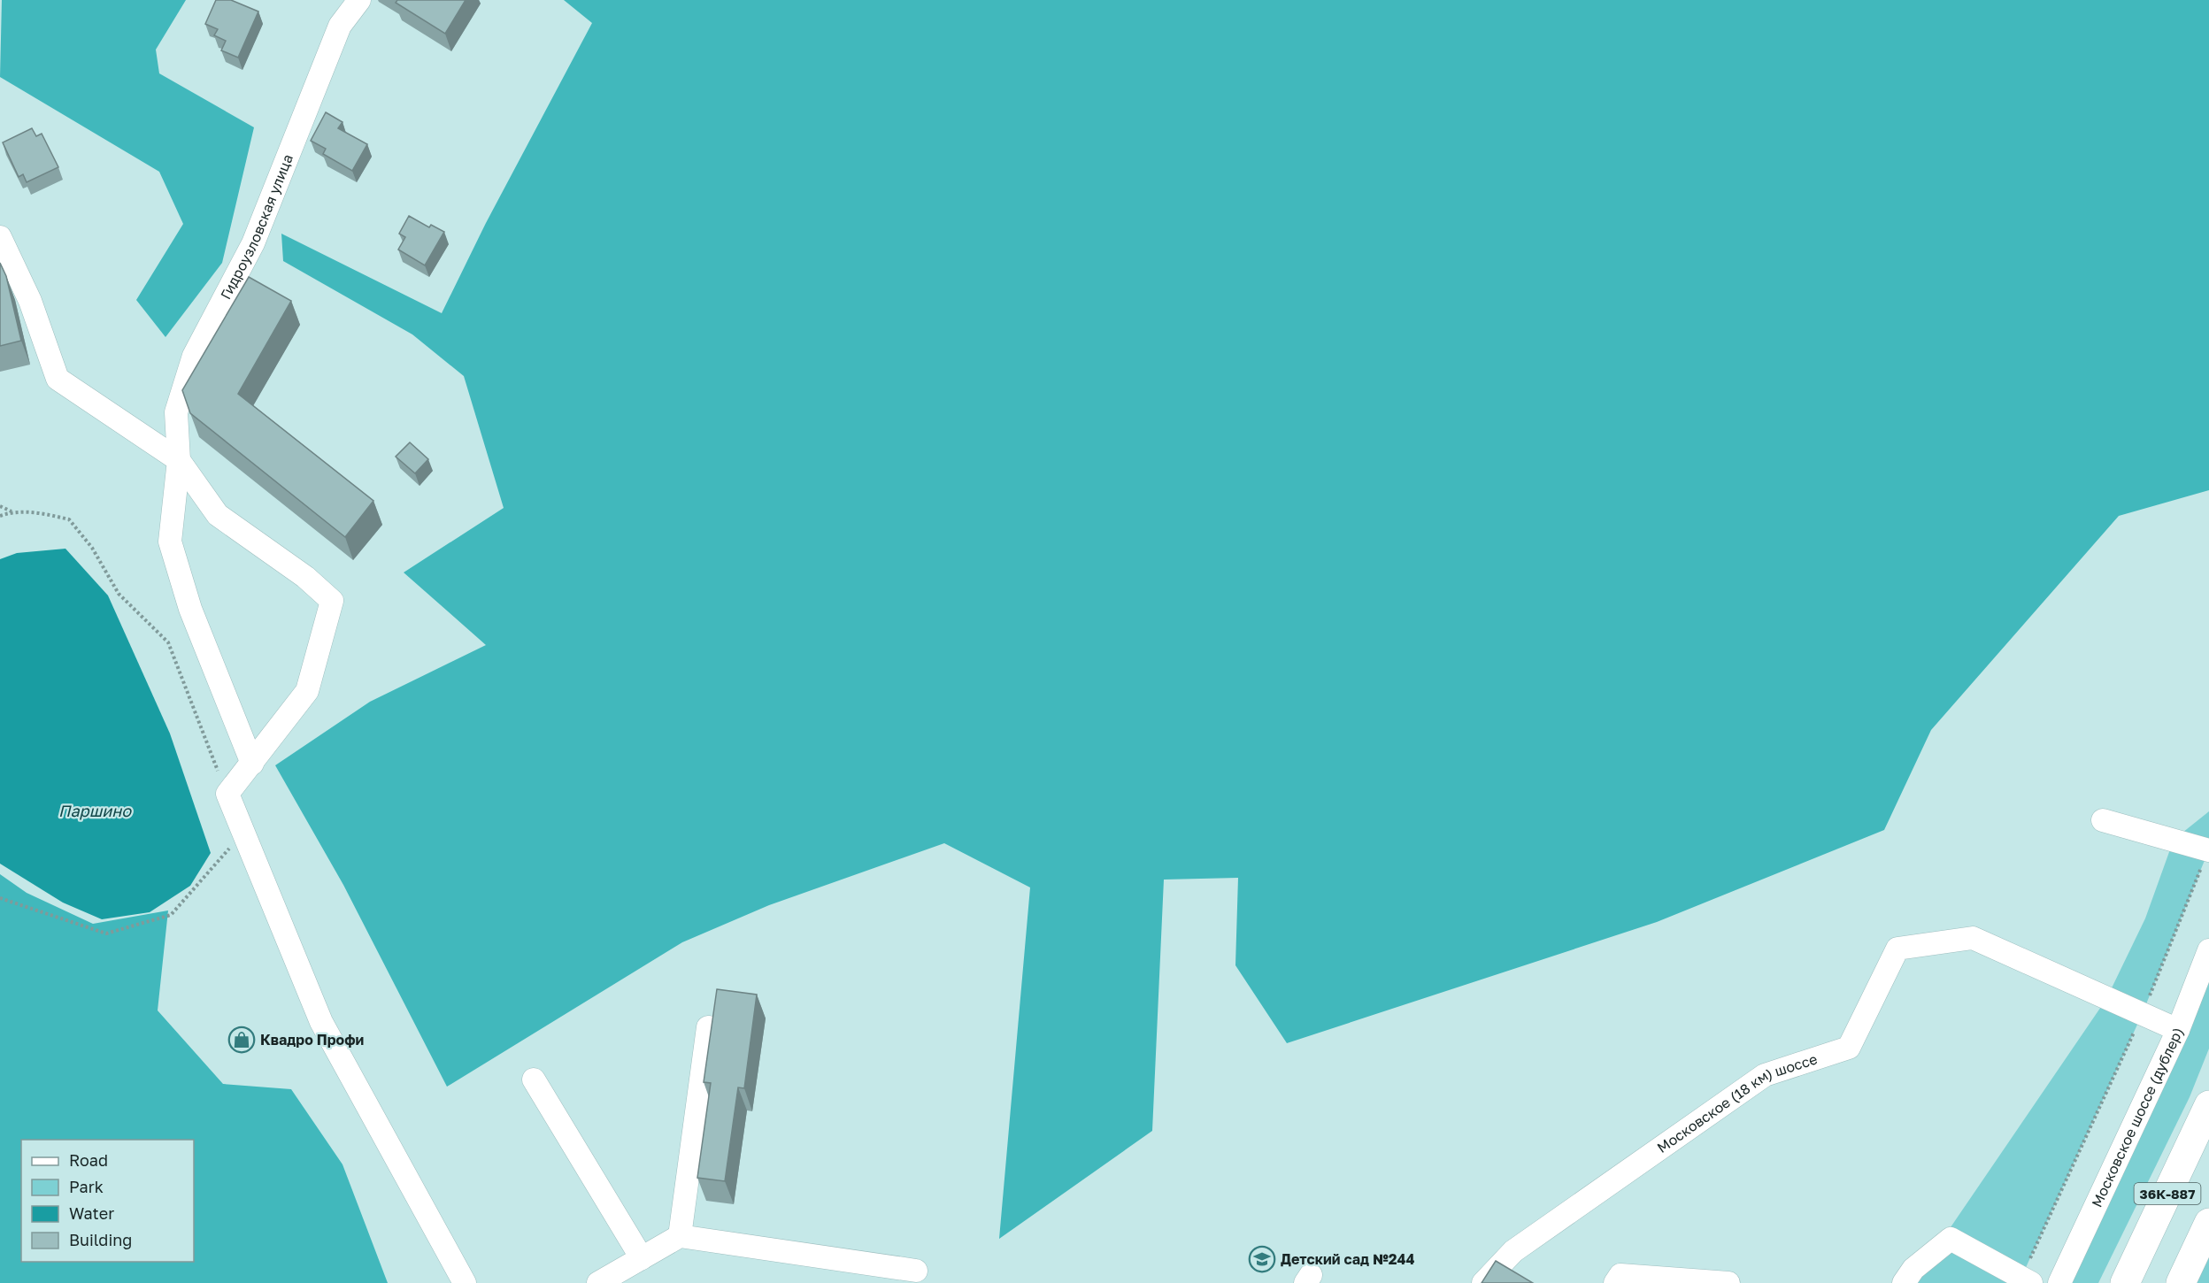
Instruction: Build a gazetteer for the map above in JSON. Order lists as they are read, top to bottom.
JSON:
{
  "streets": {
    "main road": ["36К-887"],
    "street": ["Гидроузловская улица", "Московское (18 км) шоссе", "Московское шоссе (дублер)"]
  },
  "water": ["Паршино"],
  "places": {
    "shop": ["Квадро Профи"],
    "school or university": ["Детский сад №244"]
  },
  "legend": [
    "Road",
    "Park",
    "Water",
    "Building"
  ]
}
